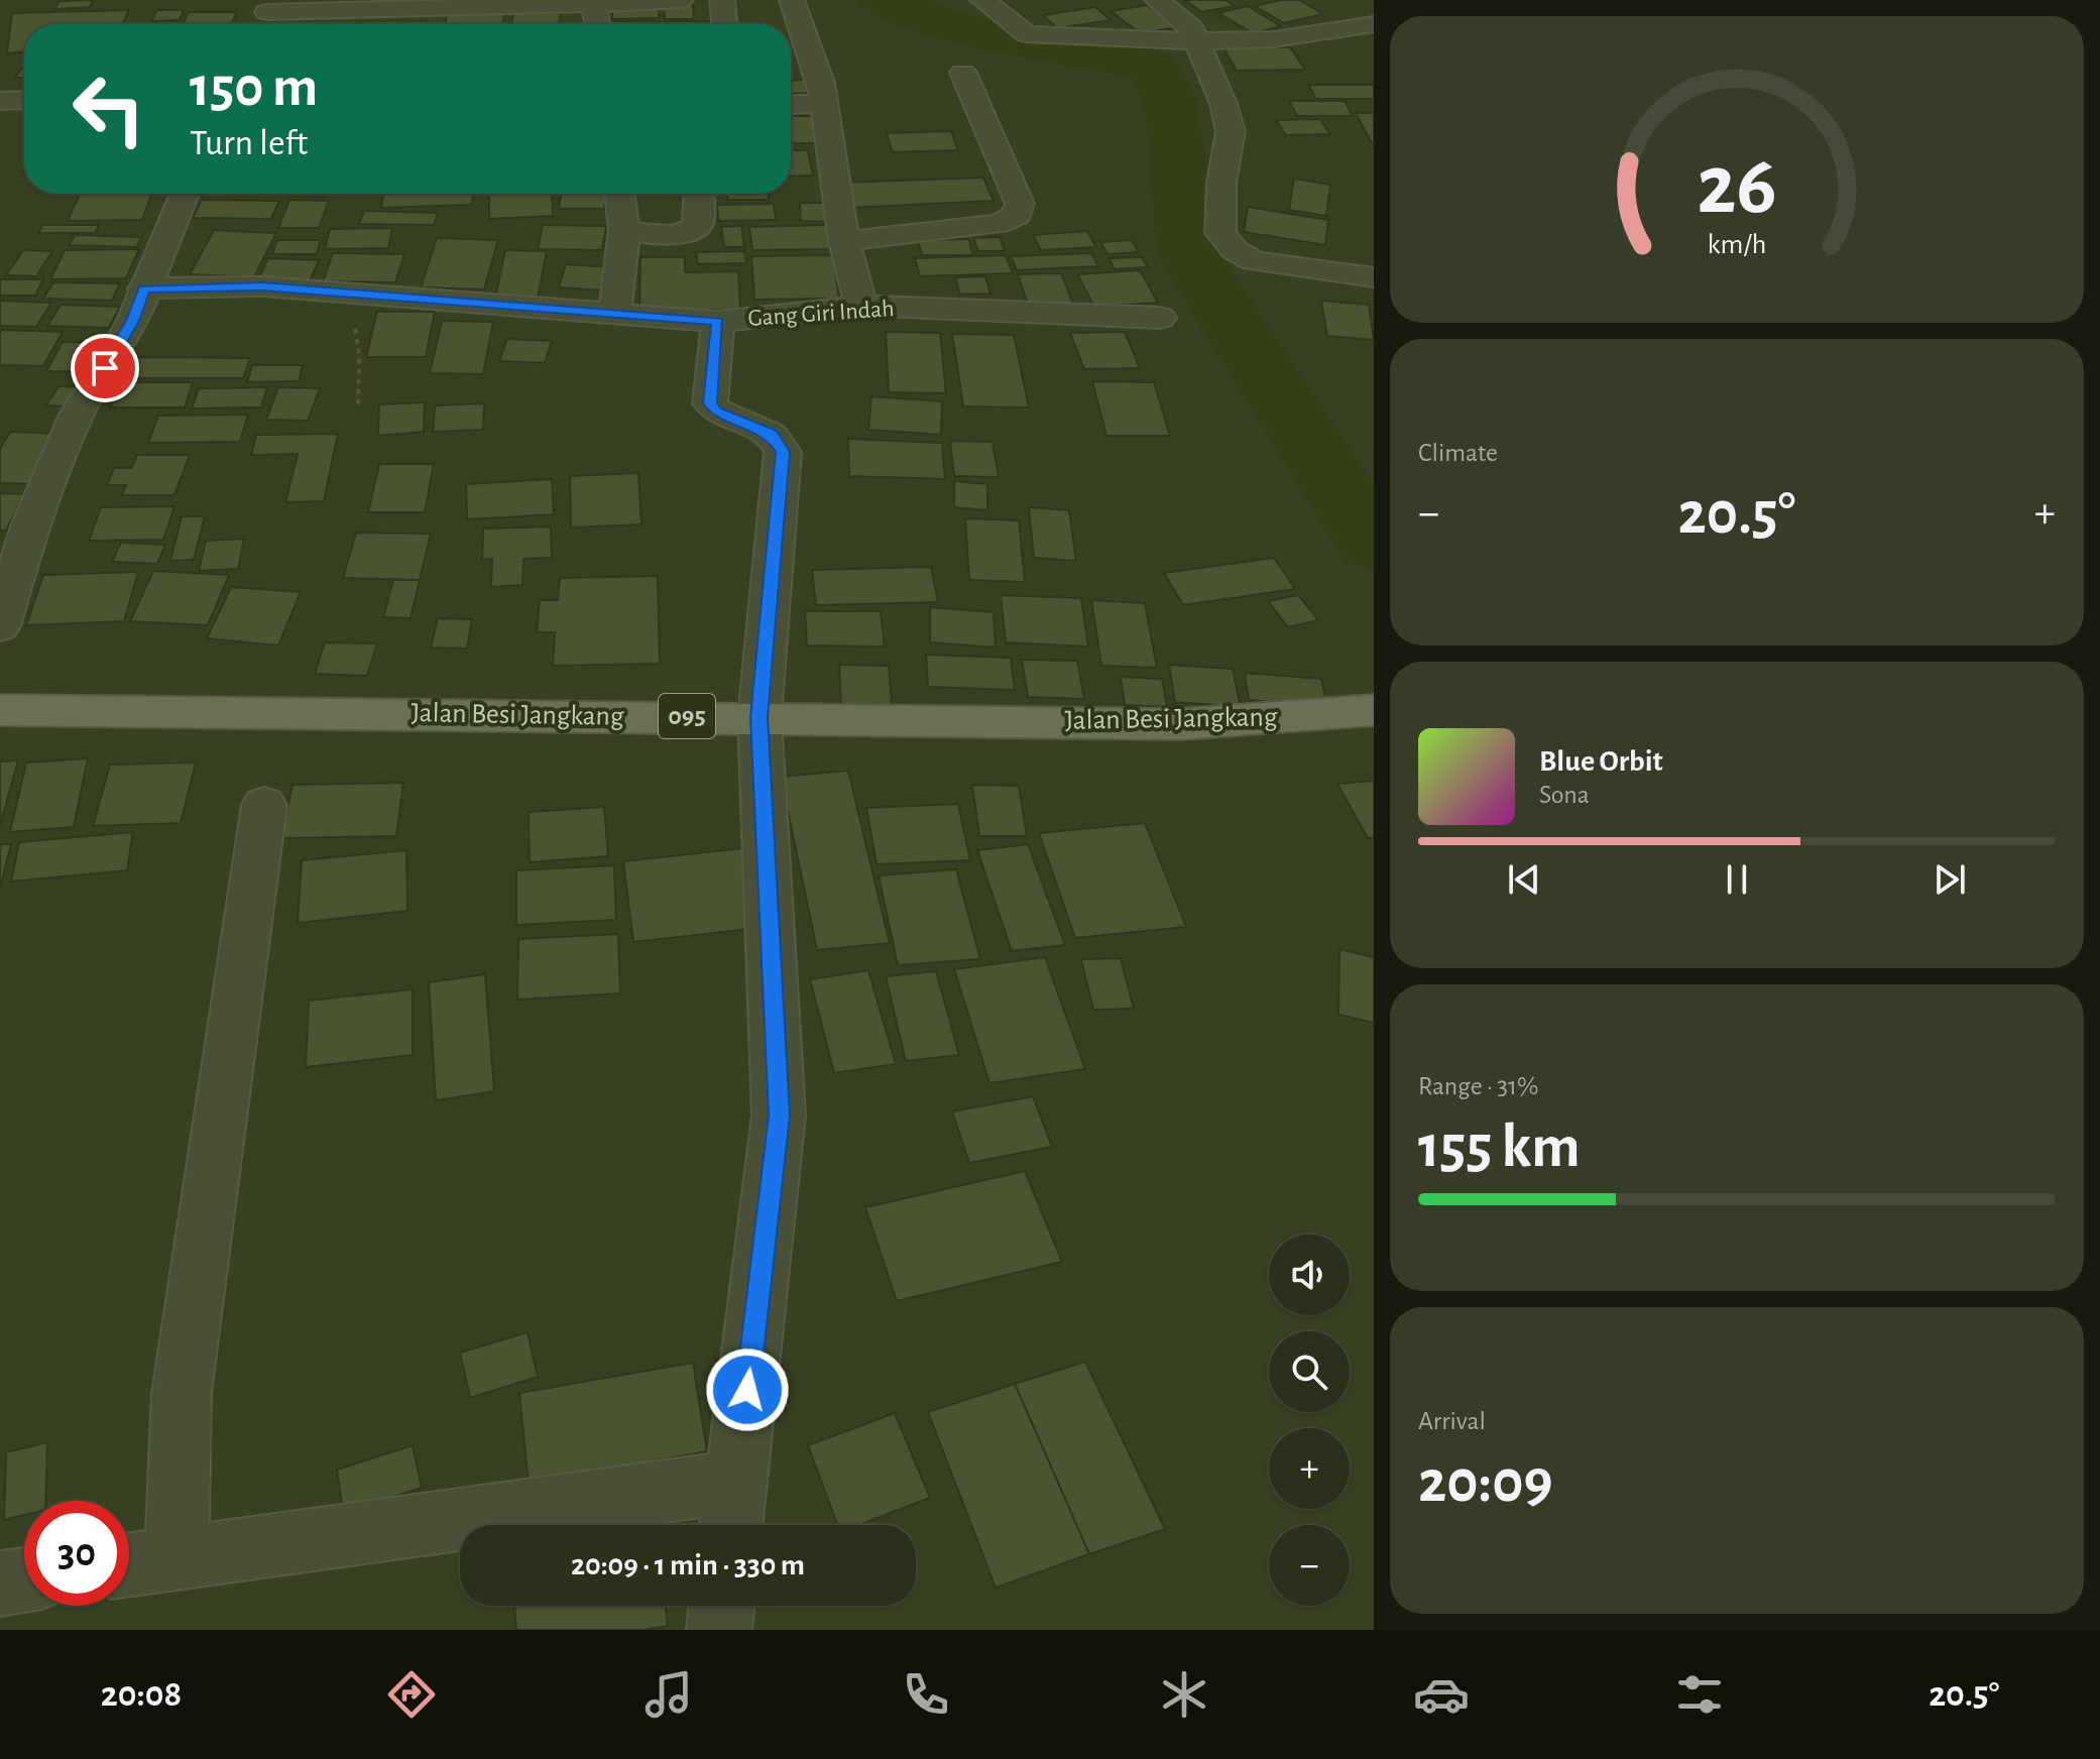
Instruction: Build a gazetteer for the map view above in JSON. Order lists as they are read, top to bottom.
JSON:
{
  "streets": {
    "main road": ["Jalan Besi Jangkang", "095"],
    "street": ["Gang Giri Indah"]
  },
  "page": {
    "turn": ["150 m", "Turn left"],
    "tile": [
      "Climate",
      ["Range · 31%", "155 km"],
      ["Arrival", "20:09"]
    ],
    "heat": ["−", "20.5°", "+"],
    "song": ["Blue Orbit", "Sona"],
    "map_buttons": ["+", "−"],
    "limit": "30",
    "trip": "20:09 · 1 min · 330 m",
    "tabs": ["20:08", "20.5°"],
    "gauge": ["26", "km/h"]
  }
}
